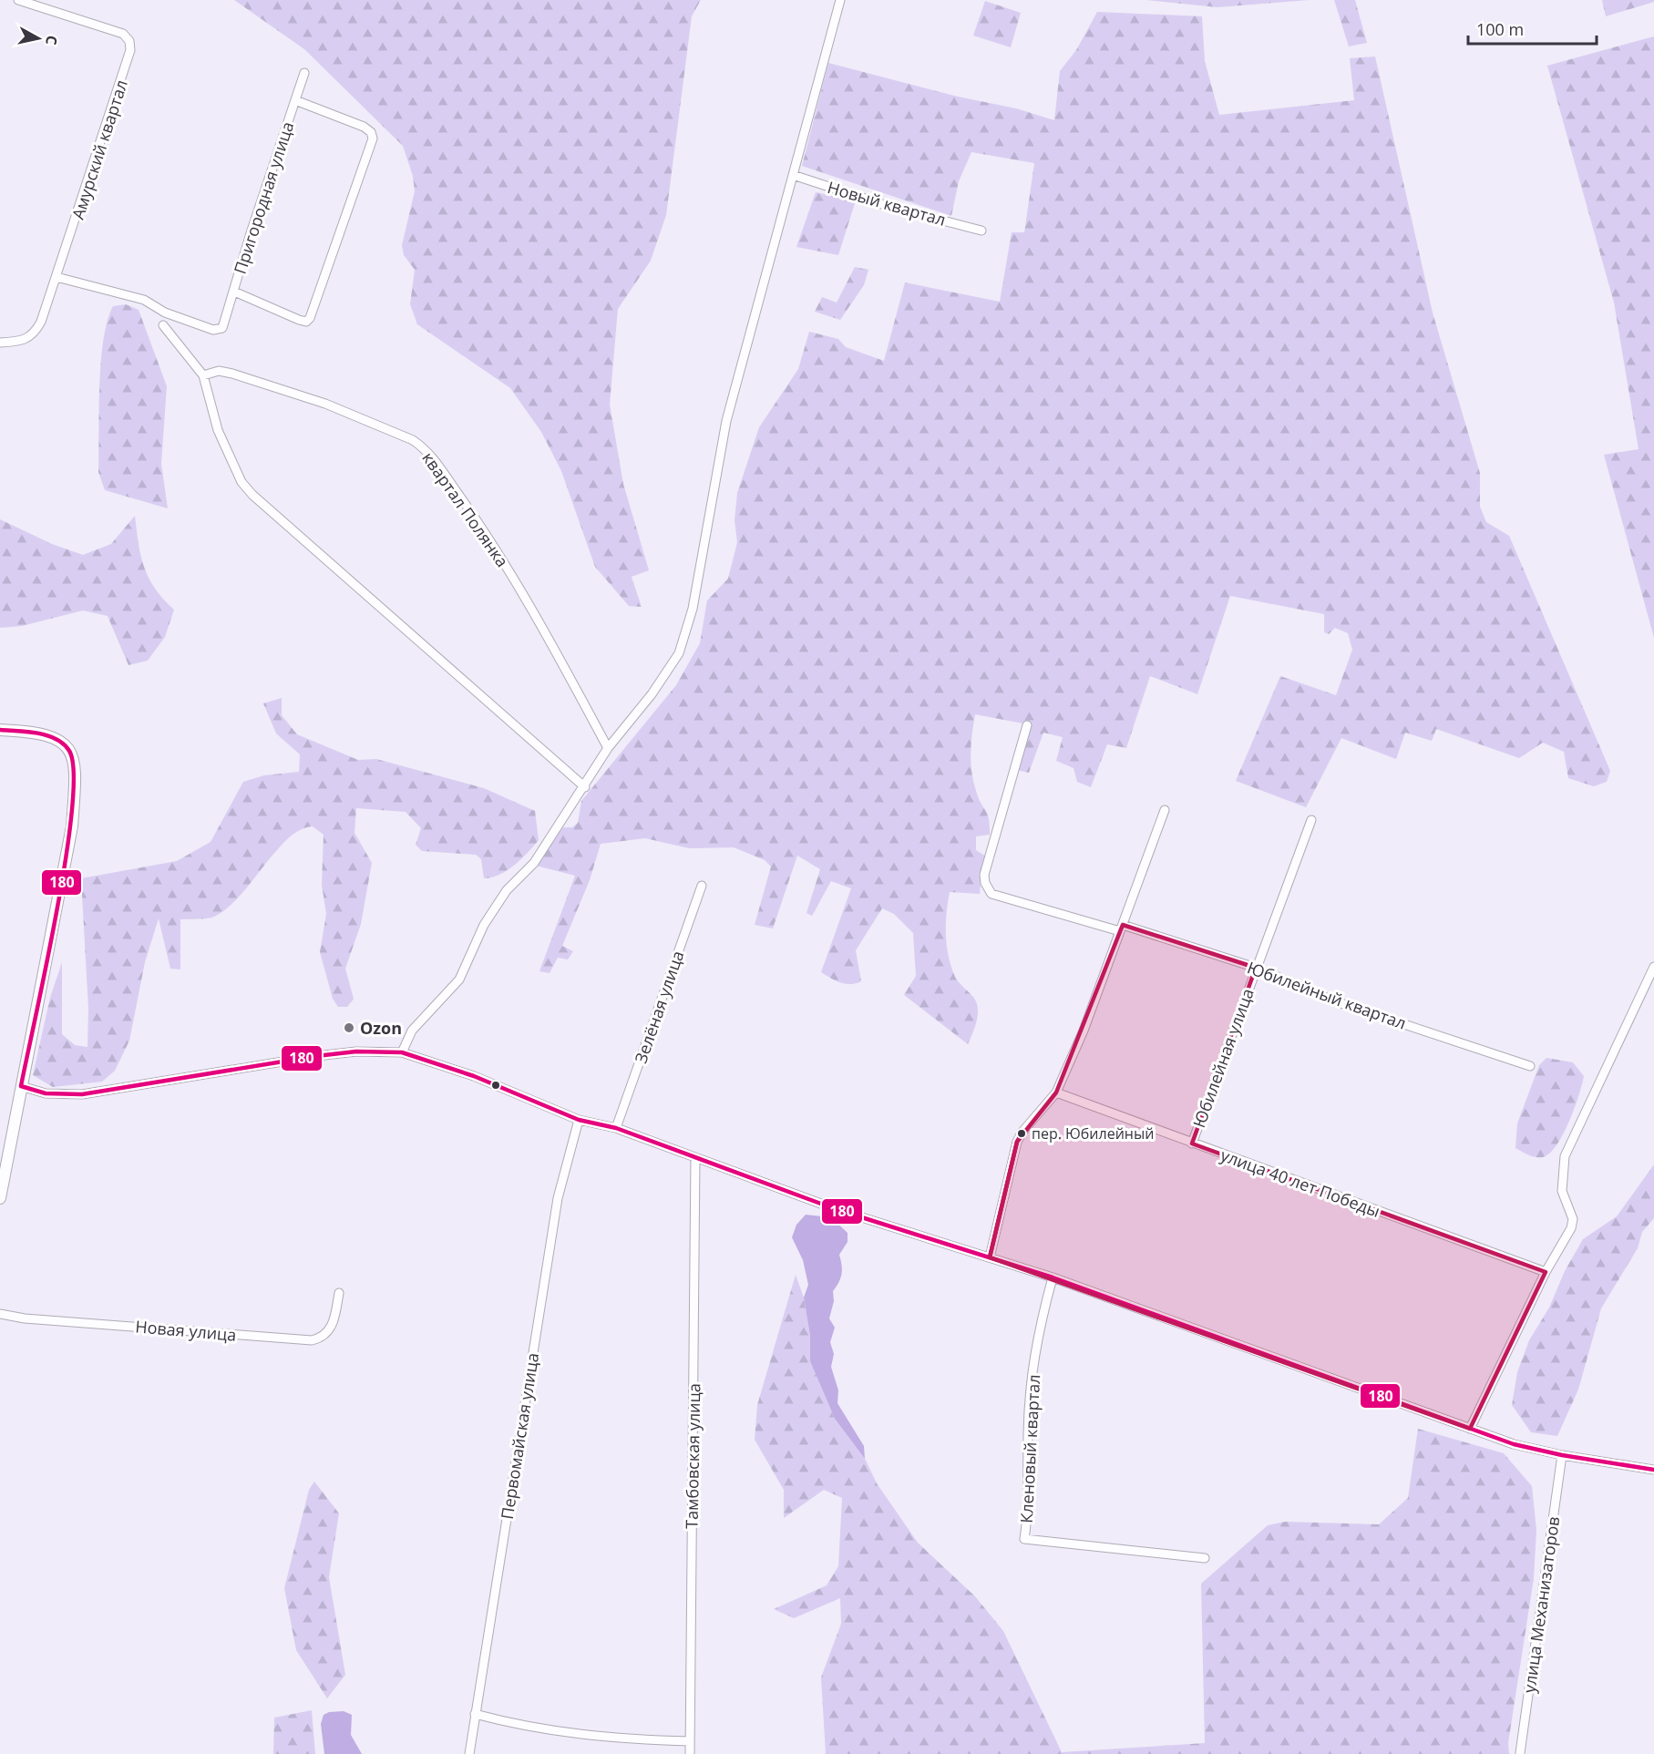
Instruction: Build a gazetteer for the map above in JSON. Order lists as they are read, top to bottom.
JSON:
{
  "streets": {
    "street": [
      "Амурский квартал",
      "Пригородная улица",
      "Новый квартал",
      "квартал Полянка",
      "Юбилейный квартал",
      "Зелёная улица",
      "Юбилейная улица",
      "улица 40 лет Победы",
      "Новая улица",
      "Первомайская улица",
      "Кленовый квартал",
      "Тамбовская улица",
      "улица Механизаторов"
    ]
  },
  "crossings": [
    ["Амурский квартал", "Пригородная улица"],
    ["Юбилейный квартал", "Юбилейная улица"],
    ["Юбилейная улица", "улица 40 лет Победы"]
  ],
  "places": ["Ozon", "пер. Юбилейный"],
  "lines": ["transit line 180"],
  "scale_bar": "100 m",
  "north": "right"
}
